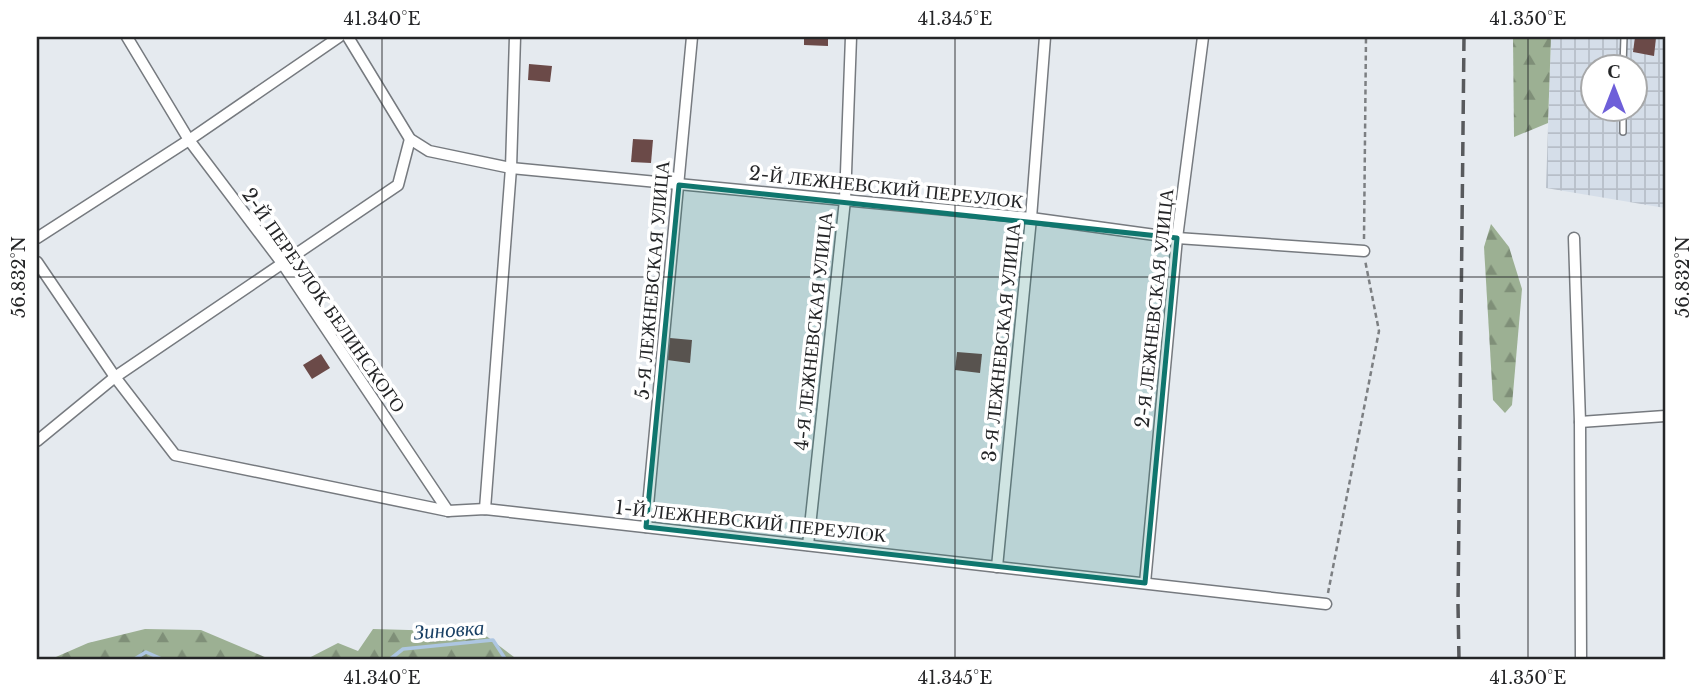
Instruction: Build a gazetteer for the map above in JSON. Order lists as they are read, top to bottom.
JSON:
{
  "streets": {
    "street": [
      "2-Й ЛЕЖНЕВСКИЙ ПЕРЕУЛОК",
      "5-Я ЛЕЖНЕВСКАЯ УЛИЦА",
      "2-Й ПЕРЕУЛОК БЕЛИНСКОГО",
      "2-Я ЛЕЖНЕВСКАЯ УЛИЦА",
      "4-Я ЛЕЖНЕВСКАЯ УЛИЦА",
      "3-Я ЛЕЖНЕВСКАЯ УЛИЦА",
      "1-Й ЛЕЖНЕВСКИЙ ПЕРЕУЛОК"
    ]
  },
  "crossings": [
    ["2-Й ЛЕЖНЕВСКИЙ ПЕРЕУЛОК", "5-Я ЛЕЖНЕВСКАЯ УЛИЦА"],
    ["2-Й ЛЕЖНЕВСКИЙ ПЕРЕУЛОК", "2-Я ЛЕЖНЕВСКАЯ УЛИЦА"],
    ["2-Й ЛЕЖНЕВСКИЙ ПЕРЕУЛОК", "4-Я ЛЕЖНЕВСКАЯ УЛИЦА"],
    ["2-Й ЛЕЖНЕВСКИЙ ПЕРЕУЛОК", "3-Я ЛЕЖНЕВСКАЯ УЛИЦА"],
    ["5-Я ЛЕЖНЕВСКАЯ УЛИЦА", "1-Й ЛЕЖНЕВСКИЙ ПЕРЕУЛОК"],
    ["2-Й ПЕРЕУЛОК БЕЛИНСКОГО", "1-Й ЛЕЖНЕВСКИЙ ПЕРЕУЛОК"],
    ["2-Я ЛЕЖНЕВСКАЯ УЛИЦА", "1-Й ЛЕЖНЕВСКИЙ ПЕРЕУЛОК"],
    ["4-Я ЛЕЖНЕВСКАЯ УЛИЦА", "1-Й ЛЕЖНЕВСКИЙ ПЕРЕУЛОК"],
    ["3-Я ЛЕЖНЕВСКАЯ УЛИЦА", "1-Й ЛЕЖНЕВСКИЙ ПЕРЕУЛОК"]
  ],
  "water": ["Зиновка"],
  "north": "top",
  "coordinates": [
    "41.340°E",
    "41.345°E",
    "41.350°E",
    "56.832°N"
  ]
}
